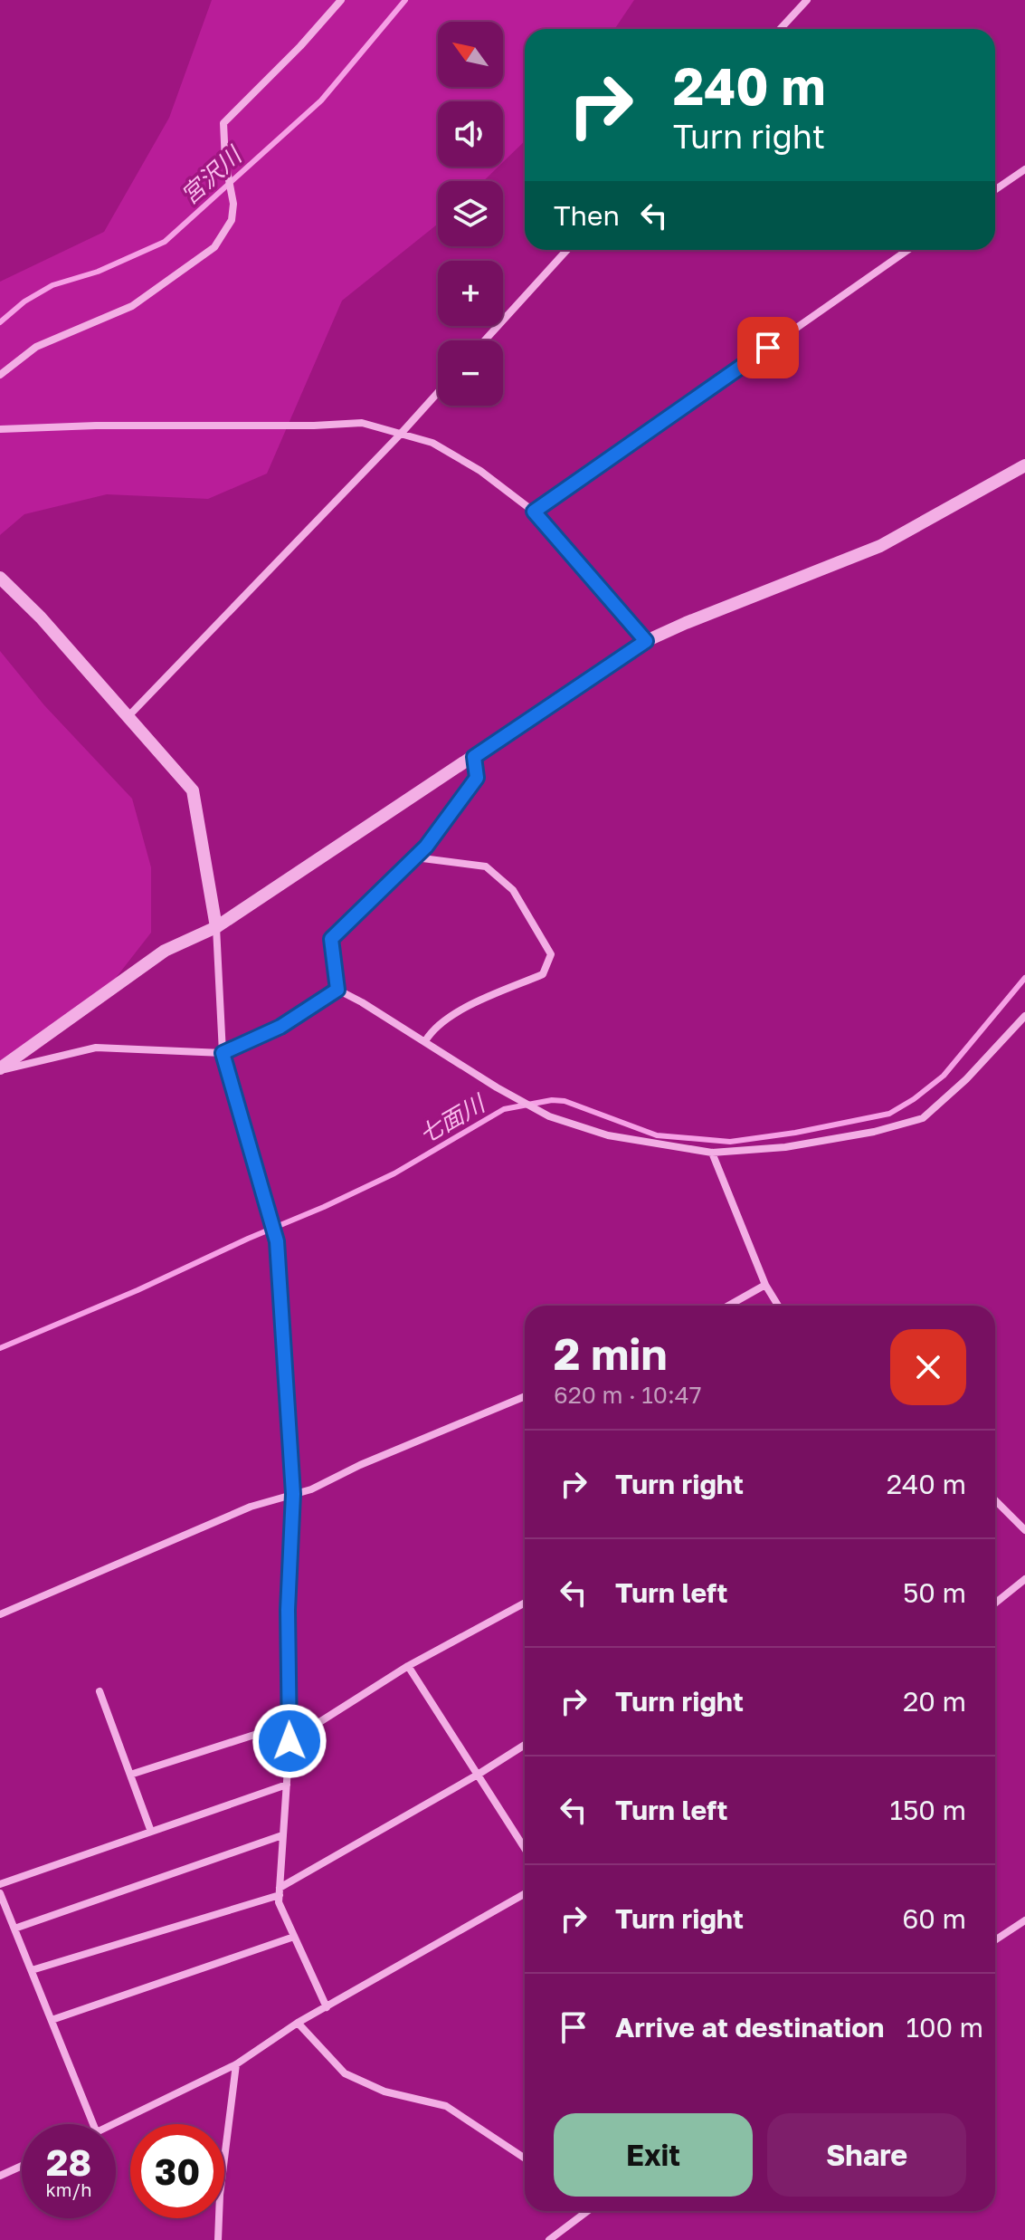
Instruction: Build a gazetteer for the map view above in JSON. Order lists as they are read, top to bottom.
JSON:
{
  "water": ["宮沢川", "七面川"],
  "north": "top left",
  "page": {
    "map_buttons": ["+", "−"],
    "turn": ["240 m", "Turn right"],
    "then": "Then",
    "heading": ["2 min", "620 m · 10:47"],
    "list": [
      {
        "name": "Turn right",
        "value": "240 m"
      },
      {
        "name": "Turn left",
        "value": "50 m"
      },
      {
        "name": "Turn right",
        "value": "20 m"
      },
      {
        "name": "Turn left",
        "value": "150 m"
      },
      {
        "name": "Turn right",
        "value": "60 m"
      },
      {
        "name": "Arrive at destination",
        "value": "100 m"
      }
    ],
    "buttons": ["Exit", "Share"],
    "speed": "28 km/h",
    "limit": "30"
  }
}
